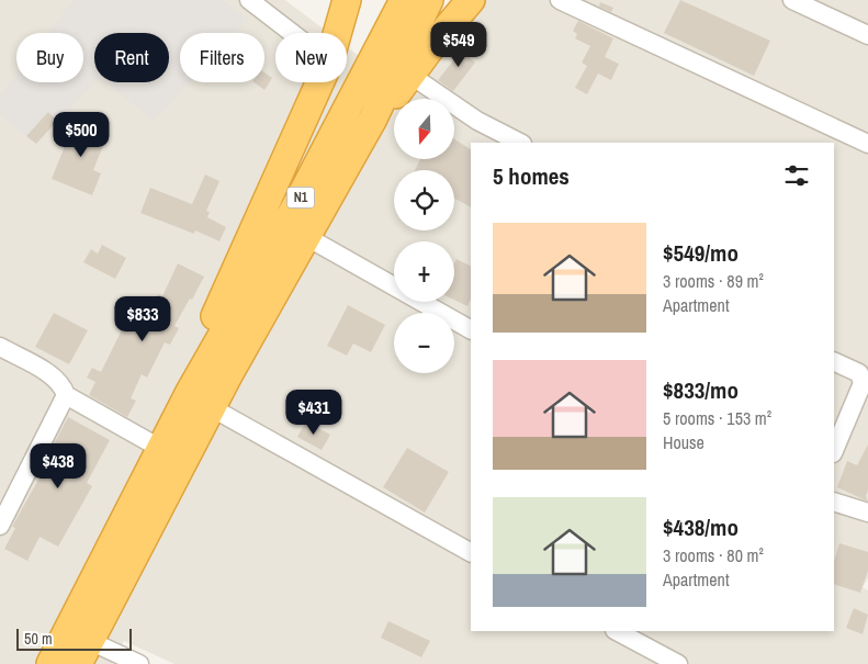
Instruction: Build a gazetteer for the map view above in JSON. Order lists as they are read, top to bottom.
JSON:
{
  "streets": {
    "highway": ["N1"]
  },
  "scale_bar": "50 m",
  "north": "bottom",
  "page": {
    "price": [
      "$549",
      "$500",
      "$833",
      "$431",
      "$438"
    ],
    "chip": [
      "Buy",
      "Rent",
      "Filters",
      "New"
    ],
    "map_buttons": ["+", "−"],
    "heading": "5 homes",
    "list": [
      {
        "name": "$549/mo",
        "note": "3 rooms · 89 m² · Apartment"
      },
      {
        "name": "$833/mo",
        "note": "5 rooms · 153 m² · House"
      },
      {
        "name": "$438/mo",
        "note": "3 rooms · 80 m² · Apartment"
      }
    ],
    "scale": "50 m"
  }
}
